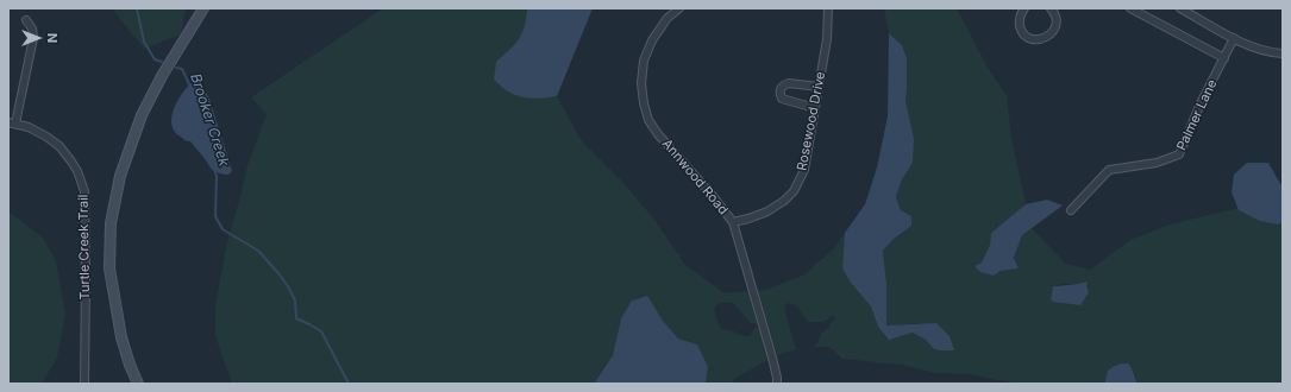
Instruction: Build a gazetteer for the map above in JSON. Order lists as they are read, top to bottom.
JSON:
{
  "streets": {
    "street": [
      "Palmer Lane",
      "Rosewood Drive",
      "Annwood Road",
      "Turtle Creek Trail"
    ]
  },
  "crossings": [
    ["Rosewood Drive", "Annwood Road"]
  ],
  "water": ["Brooker Creek"],
  "north": "right"
}
